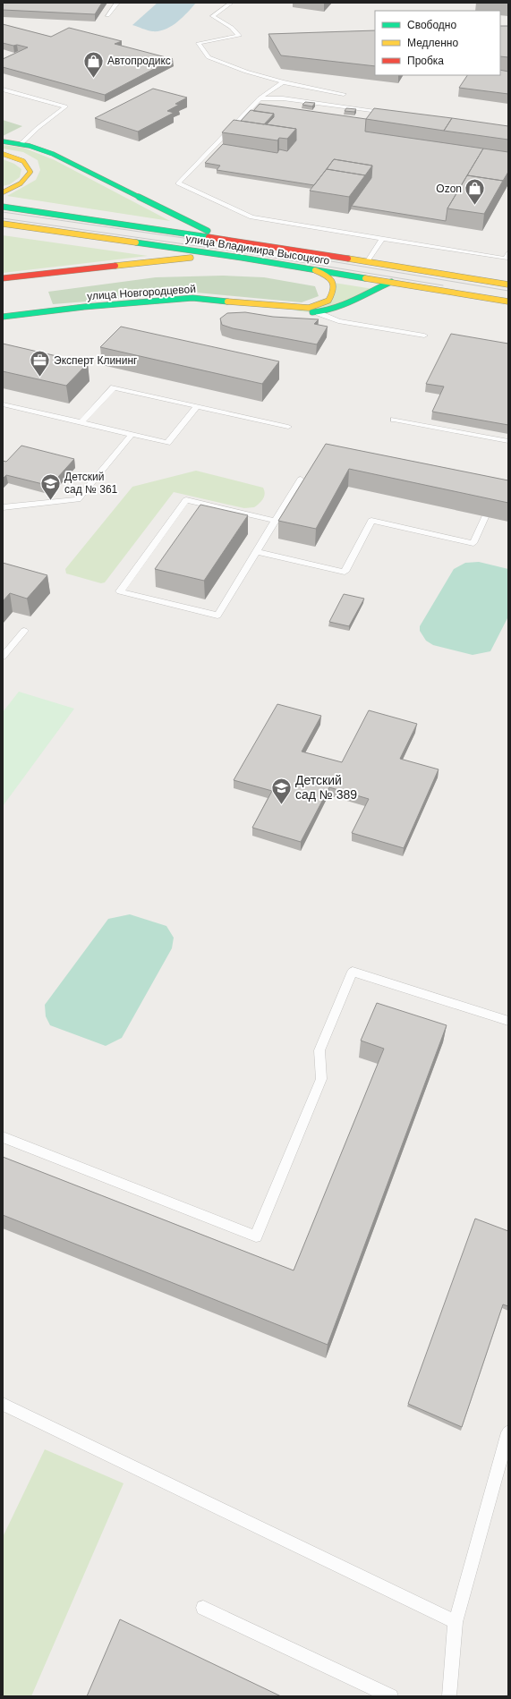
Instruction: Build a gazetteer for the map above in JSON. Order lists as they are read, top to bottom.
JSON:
{
  "streets": {
    "main road": ["улица Владимира Высоцкого", "улица Новгородцевой"]
  },
  "crossings": [
    ["улица Владимира Высоцкого", "улица Новгородцевой"]
  ],
  "places": {
    "shop": ["Автопродикс", "Ozon"],
    "office": ["Эксперт Клининг"],
    "school or university": ["Детский сад № 361", "Детский сад № 389"]
  },
  "legend": ["Свободно", "Медленно", "Пробка"]
}
